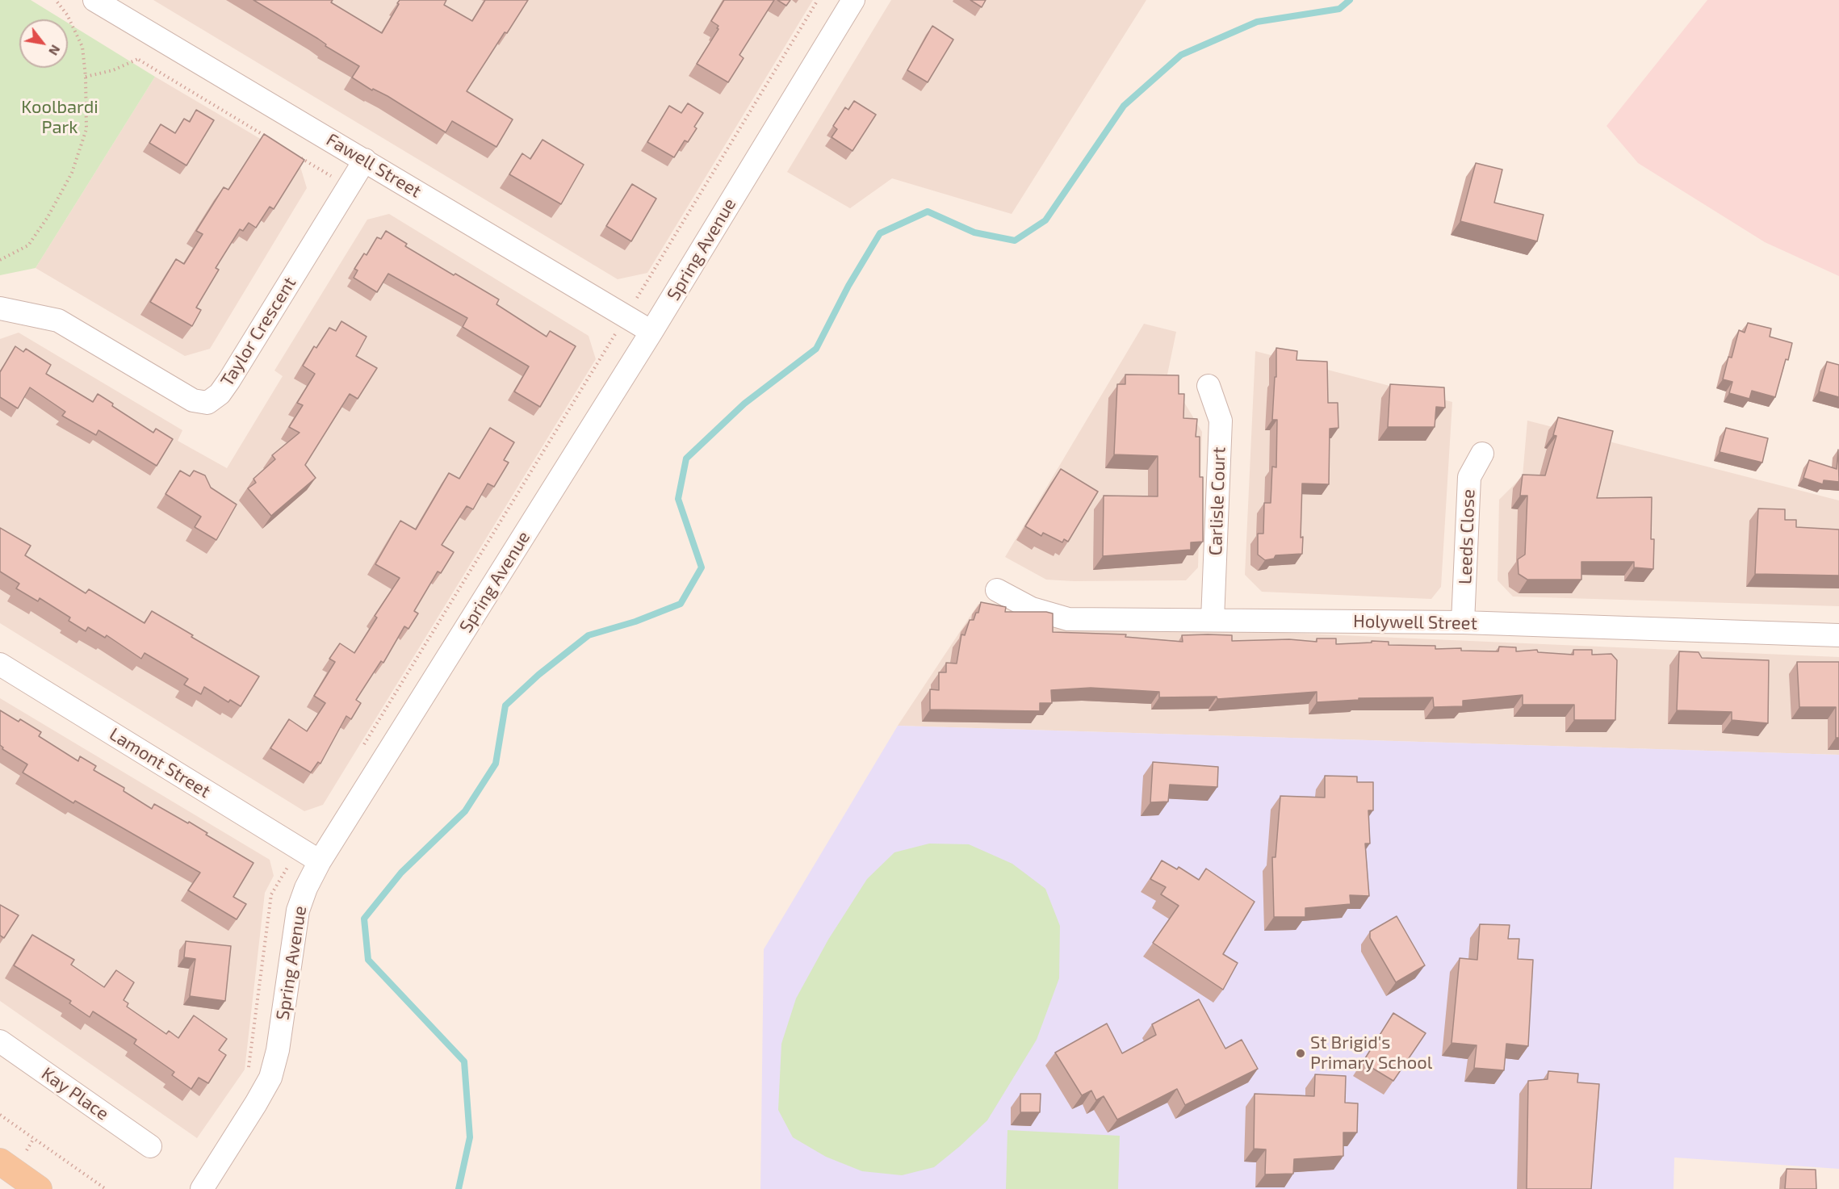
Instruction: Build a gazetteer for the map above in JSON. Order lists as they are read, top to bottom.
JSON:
{
  "streets": {
    "street": [
      "Fawell Street",
      "Spring Avenue",
      "Taylor Crescent",
      "Carlisle Court",
      "Leeds Close",
      "Holywell Street",
      "Lamont Street",
      "Kay Place"
    ]
  },
  "crossings": [
    ["Fawell Street", "Spring Avenue"],
    ["Fawell Street", "Taylor Crescent"],
    ["Spring Avenue", "Lamont Street"],
    ["Carlisle Court", "Holywell Street"],
    ["Leeds Close", "Holywell Street"]
  ],
  "parks": ["Koolbardi Park"],
  "places": ["St Brigid's Primary School"],
  "north": "bottom right"
}
